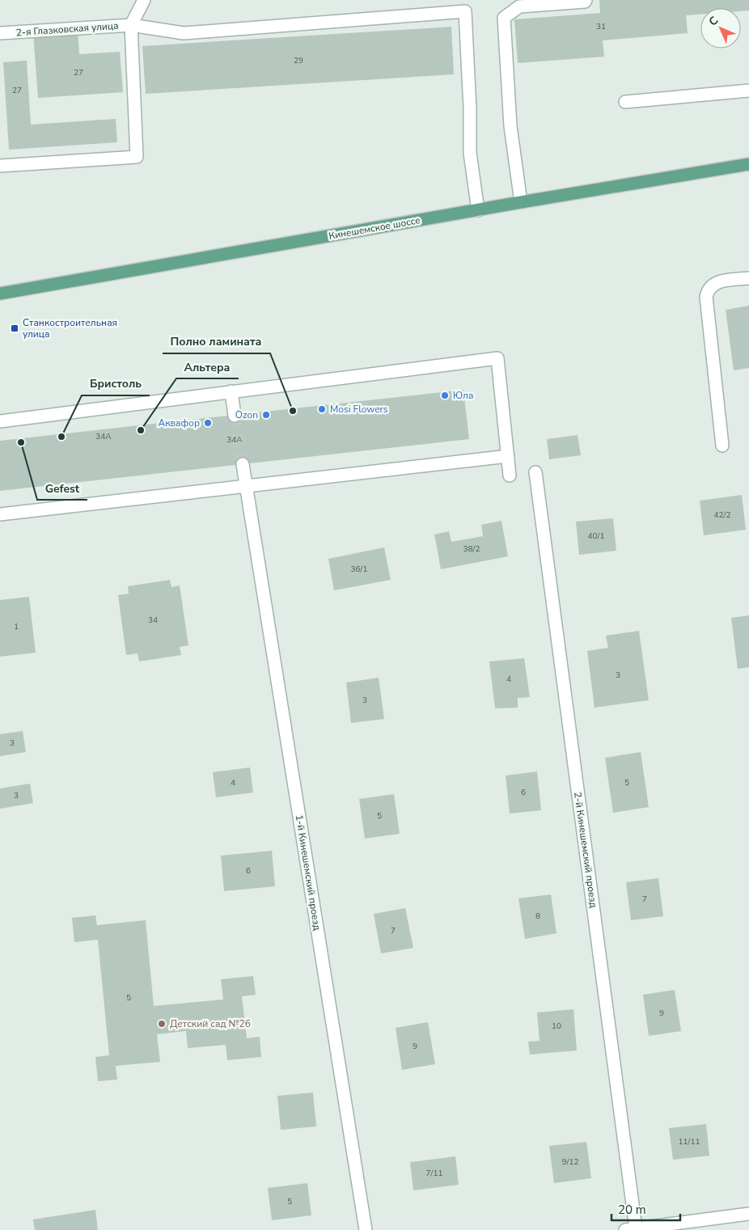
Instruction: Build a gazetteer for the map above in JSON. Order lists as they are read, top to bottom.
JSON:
{
  "streets": {
    "main road": ["Кинешемское шоссе"],
    "street": ["2-я Глазковская улица", "2-й Кинешемский проезд", "1-й Кинешемский проезд"]
  },
  "places": {
    "transit": ["Станкостроительная улица"],
    "other": [
      "Юла",
      "Mosi Flowers",
      "Полно ламината",
      "Ozon",
      "Аквафор",
      "Альтера",
      "Бристоль",
      "Gefest",
      "Детский сад №26"
    ]
  },
  "house_numbers": [
    "31",
    "29",
    "27",
    "27",
    "34А",
    "34А",
    "42/2",
    "40/1",
    "38/2",
    "36/1",
    "34",
    "1",
    "3",
    "4",
    "3",
    "3",
    "4",
    "5",
    "6",
    "3",
    "5",
    "6",
    "7",
    "8",
    "7",
    "5",
    "9",
    "10",
    "9",
    "11/11",
    "9/12",
    "7/11",
    "5"
  ],
  "scale_bar": "20 m",
  "north": "top left"
}
